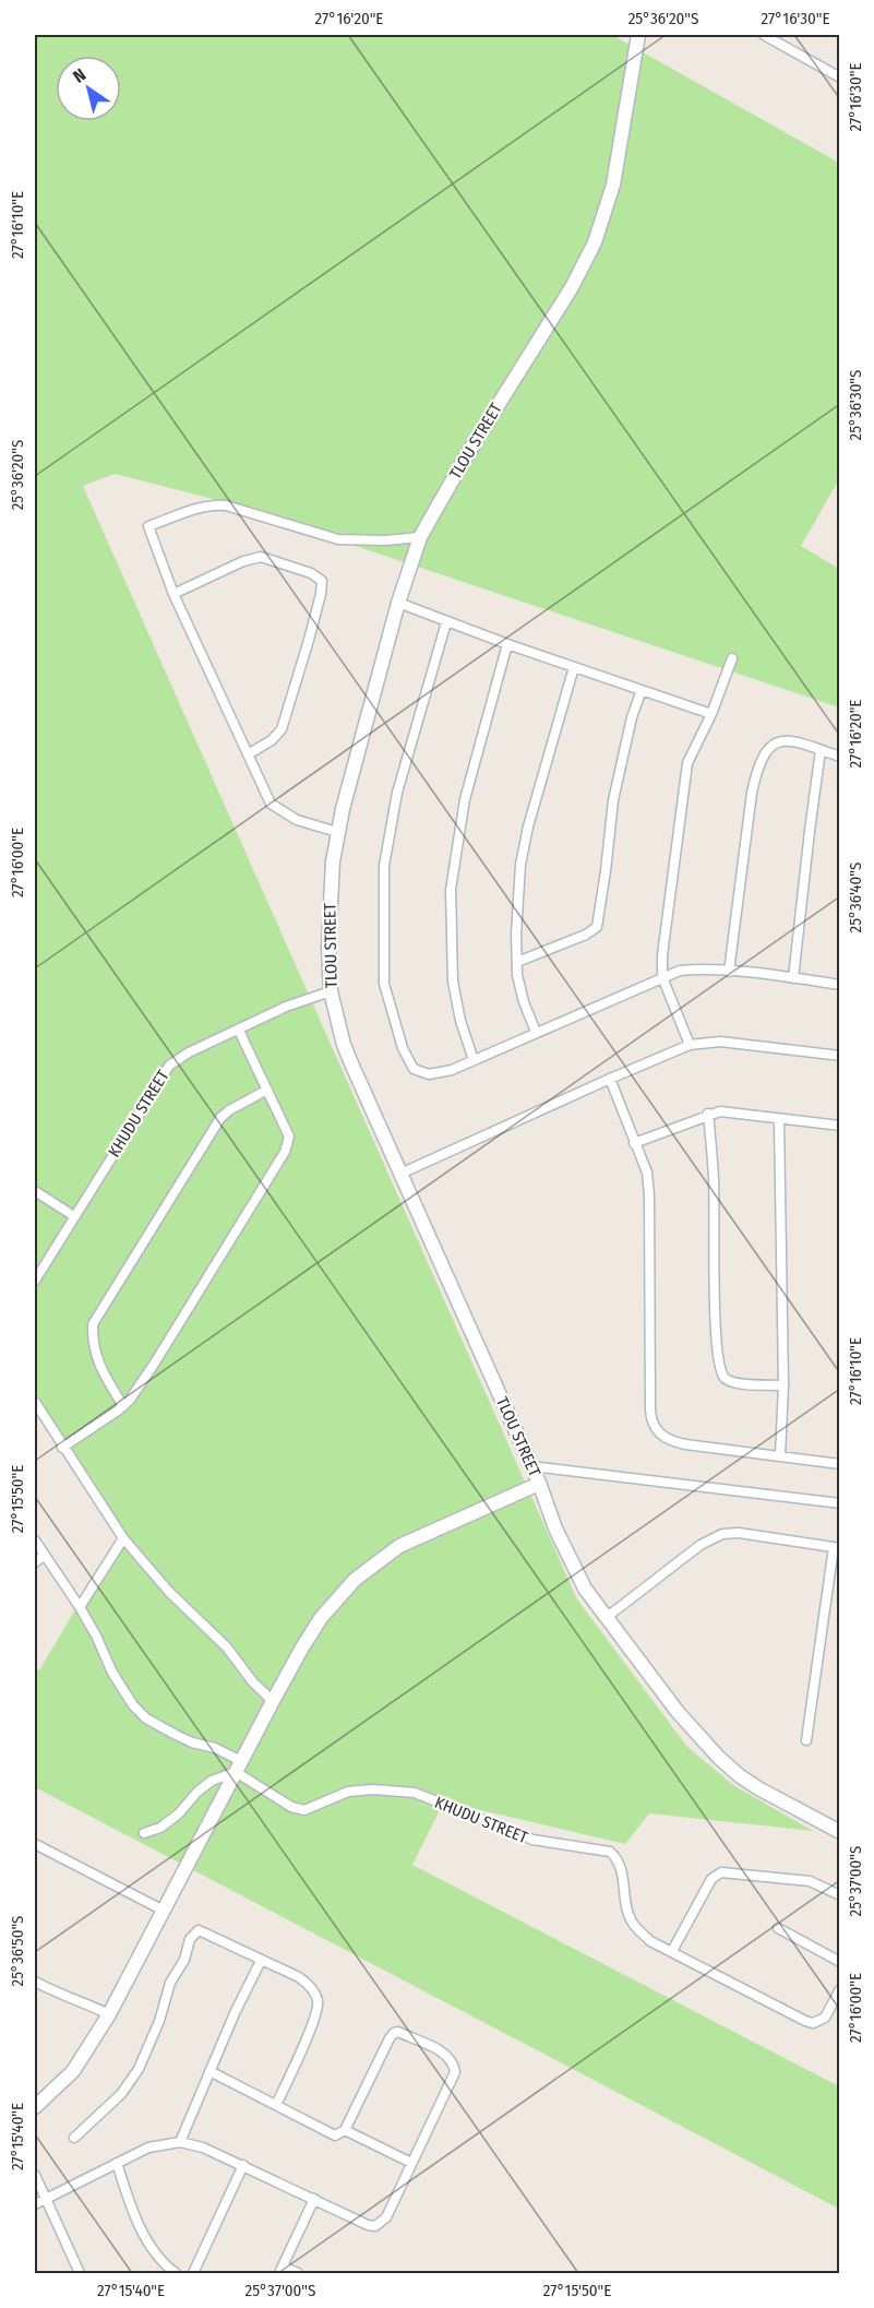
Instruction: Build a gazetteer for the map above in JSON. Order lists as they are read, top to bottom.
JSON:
{
  "streets": {
    "street": ["TLOU STREET", "KHUDU STREET"]
  },
  "crossings": [
    ["TLOU STREET", "KHUDU STREET"]
  ],
  "north": "top left",
  "coordinates": [
    "27°16'20\"E",
    "25°36'20\"S",
    "27°16'30\"E",
    "27°16'10\"E",
    "25°36'30\"S",
    "27°16'00\"E",
    "25°36'40\"S",
    "27°15'50\"E",
    "25°37'00\"S",
    "25°36'50\"S",
    "27°15'40\"E"
  ]
}
